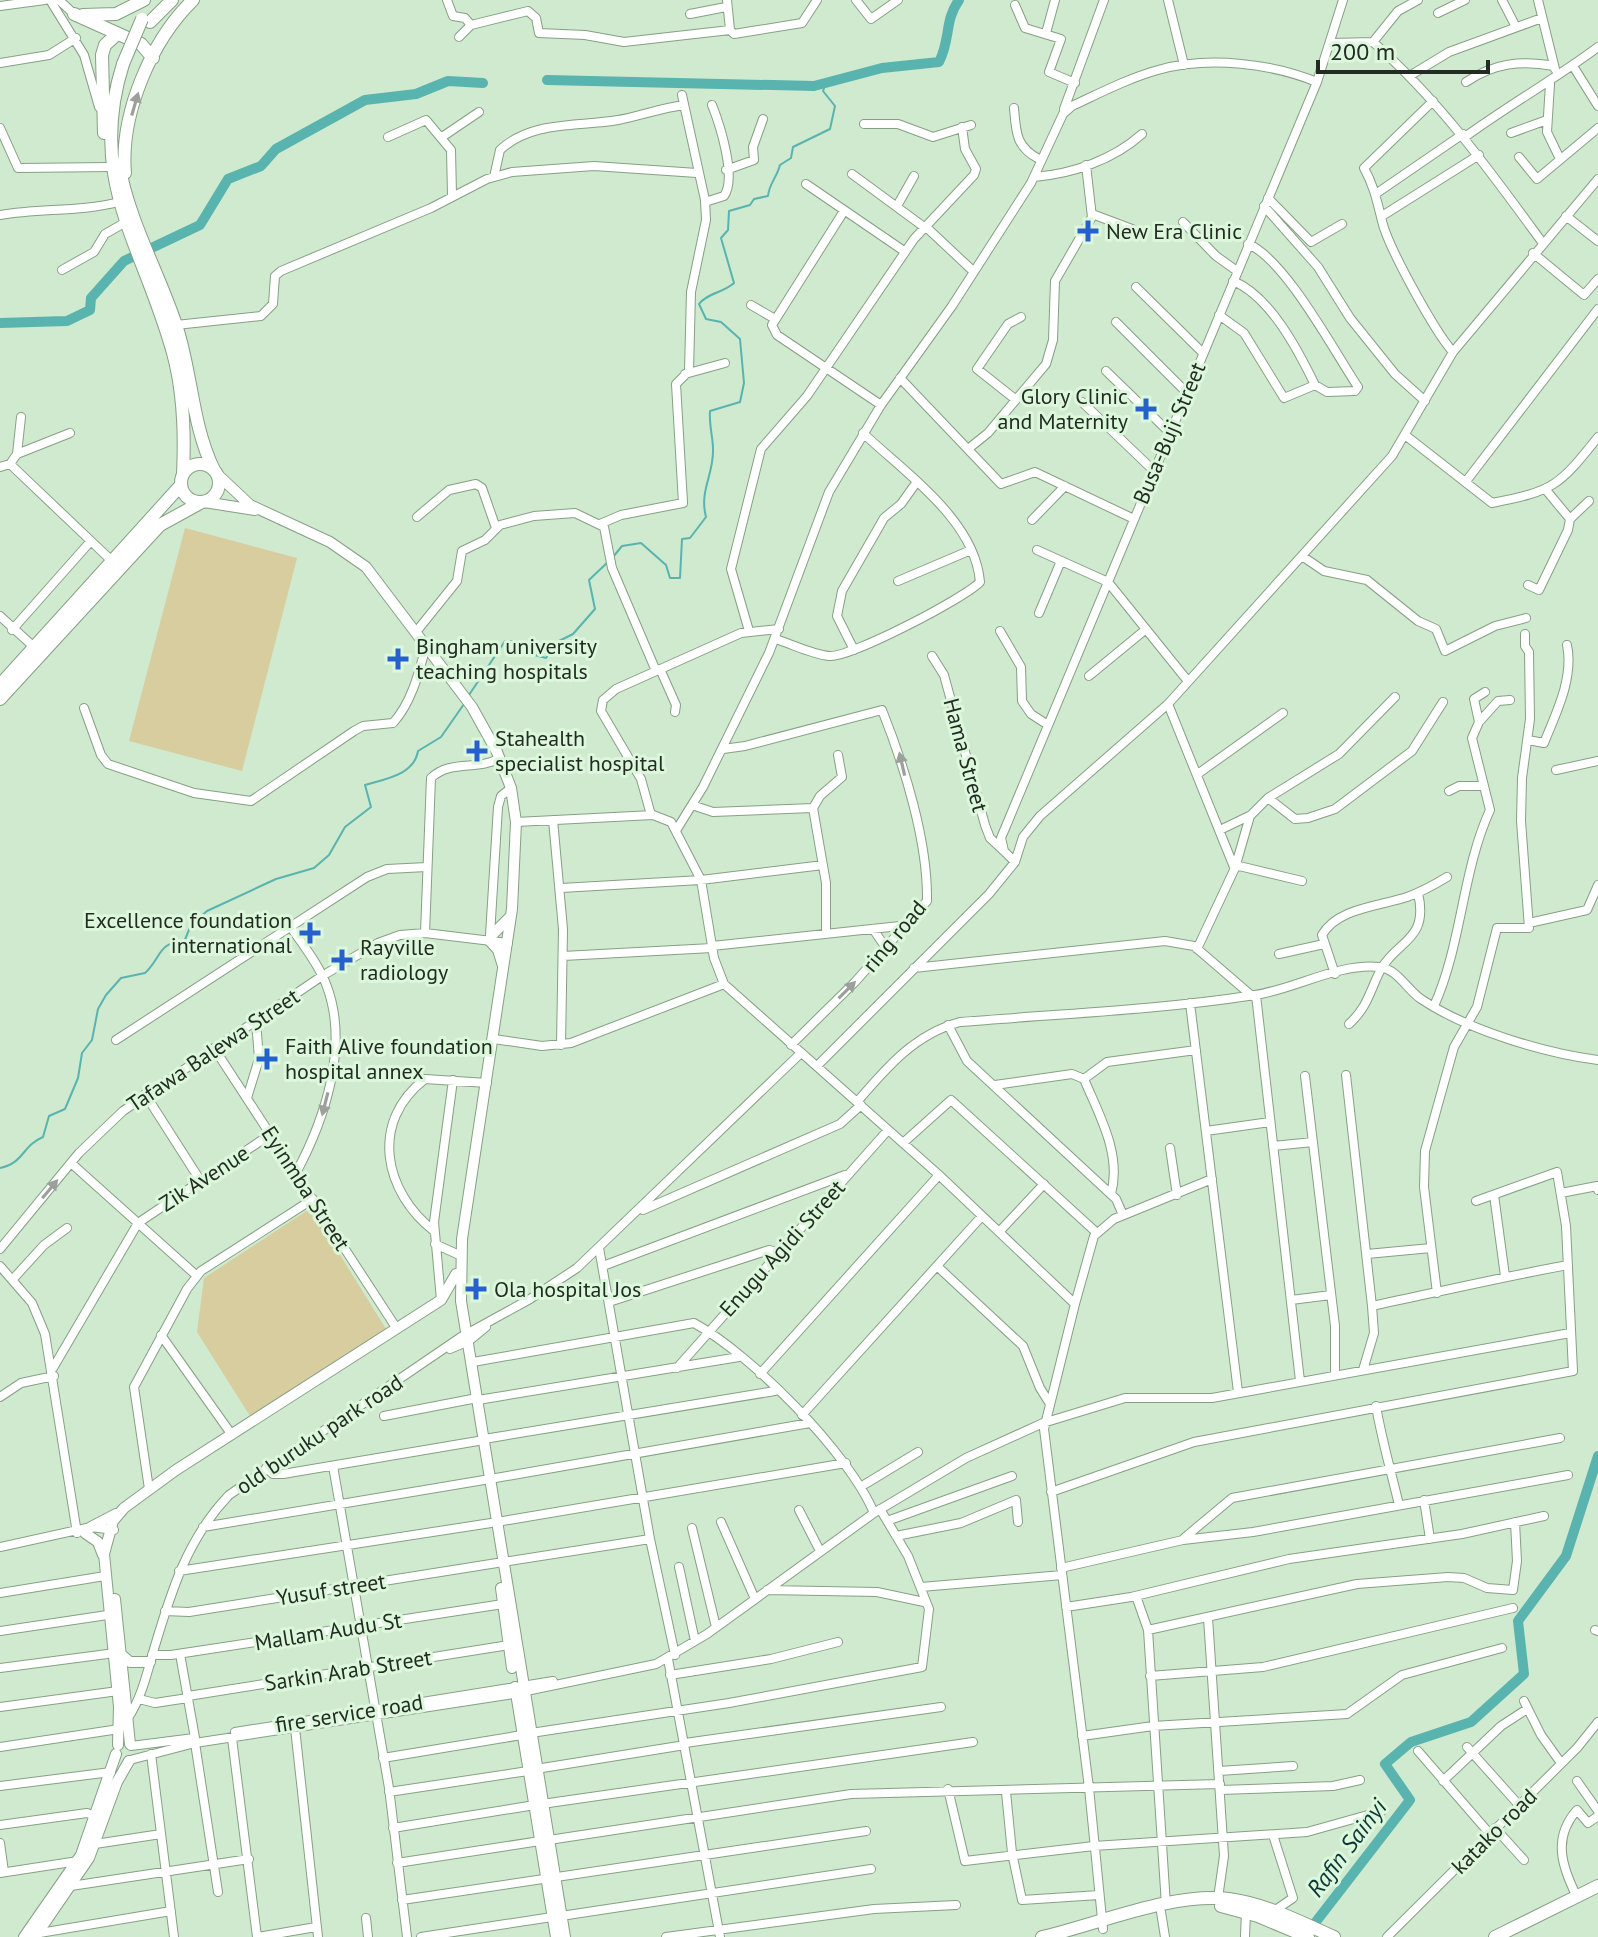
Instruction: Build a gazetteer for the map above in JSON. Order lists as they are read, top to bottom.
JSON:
{
  "streets": {
    "street": [
      "Busa-Buji Street",
      "Hama Street",
      "ring road",
      "Tafawa Balewa Street",
      "Zik Avenue",
      "Eyinmba Street",
      "Enugu Agidi Street",
      "old buruku park road",
      "Yusuf street",
      "Mallam Audu St",
      "Sarkin Arab Street",
      "fire service road",
      "katako road"
    ]
  },
  "crossings": [
    ["Busa-Buji Street", "Hama Street"],
    ["Tafawa Balewa Street", "Eyinmba Street"],
    ["Zik Avenue", "Eyinmba Street"],
    ["old buruku park road", "Yusuf street"],
    ["old buruku park road", "Mallam Audu St"],
    ["old buruku park road", "Sarkin Arab Street"]
  ],
  "water": ["Rafin Sainyi"],
  "places": {
    "health": [
      "New Era Clinic",
      "Glory Clinic and Maternity",
      "Bingham university teaching hospitals",
      "Stahealth specialist hospital",
      "Excellence foundation international",
      "Rayville radiology",
      "Faith Alive foundation hospital annex",
      "Ola hospital Jos"
    ]
  },
  "scale_bar": "200 m"
}
